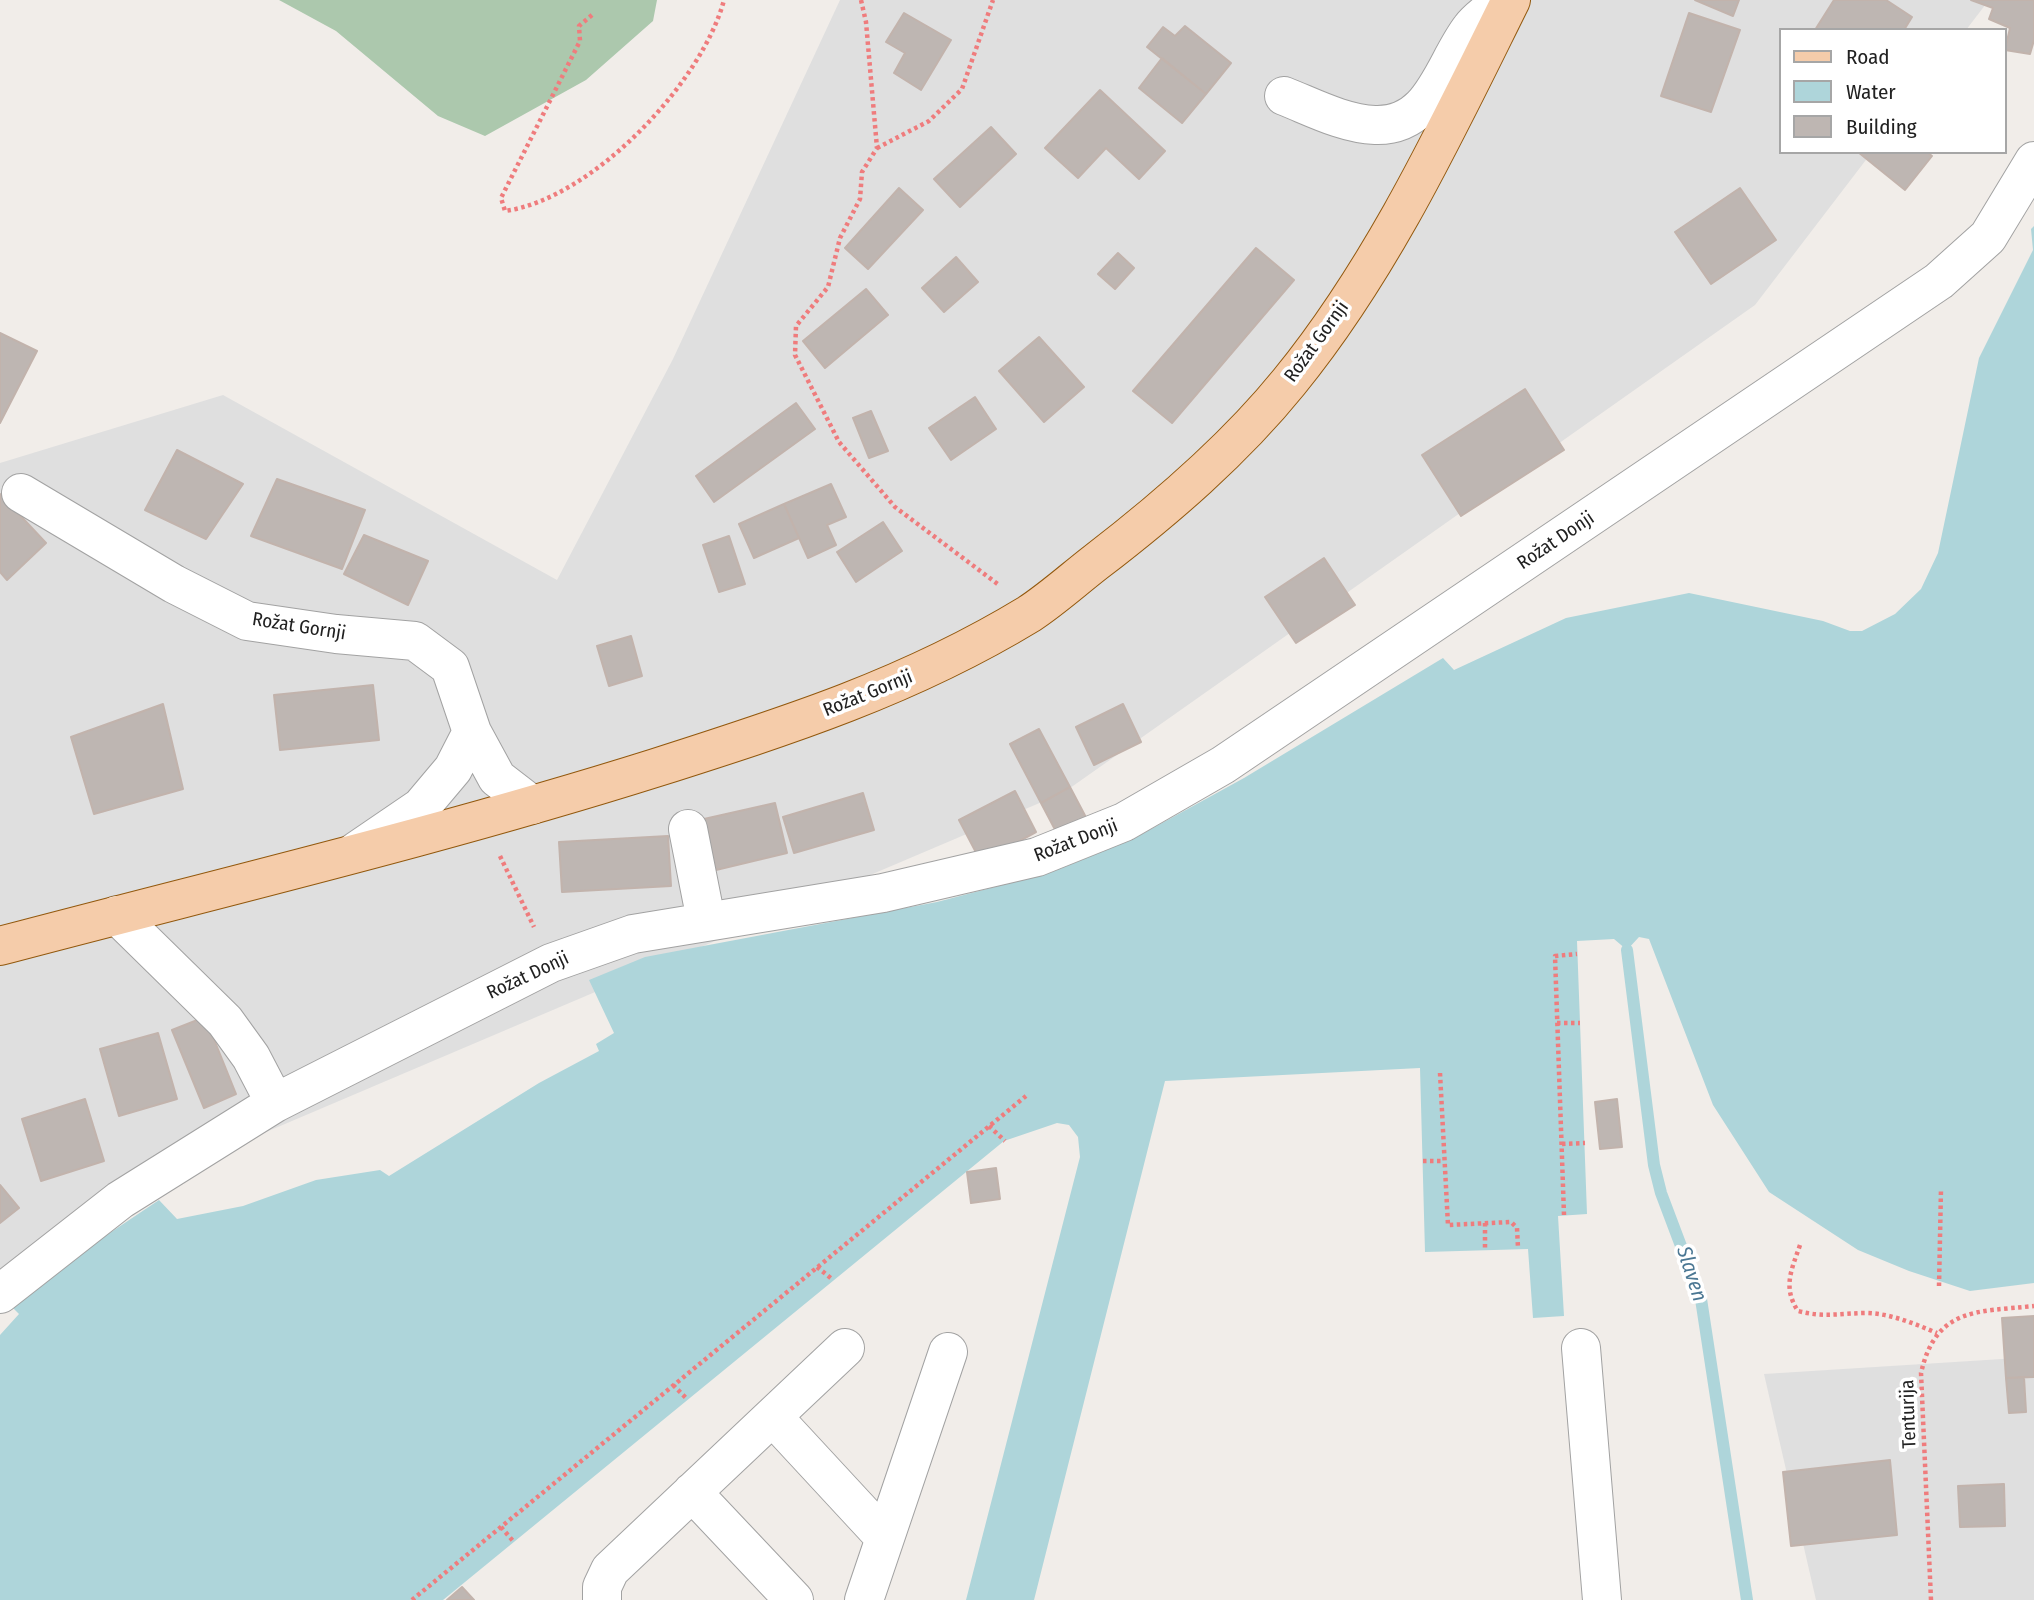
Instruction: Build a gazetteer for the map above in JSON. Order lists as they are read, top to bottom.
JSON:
{
  "streets": {
    "main road": ["Rožat Gornji"],
    "street": ["Rožat Donji"],
    "path": ["Tenturija"]
  },
  "water": ["Slaven"],
  "legend": ["Road", "Water", "Building"]
}
